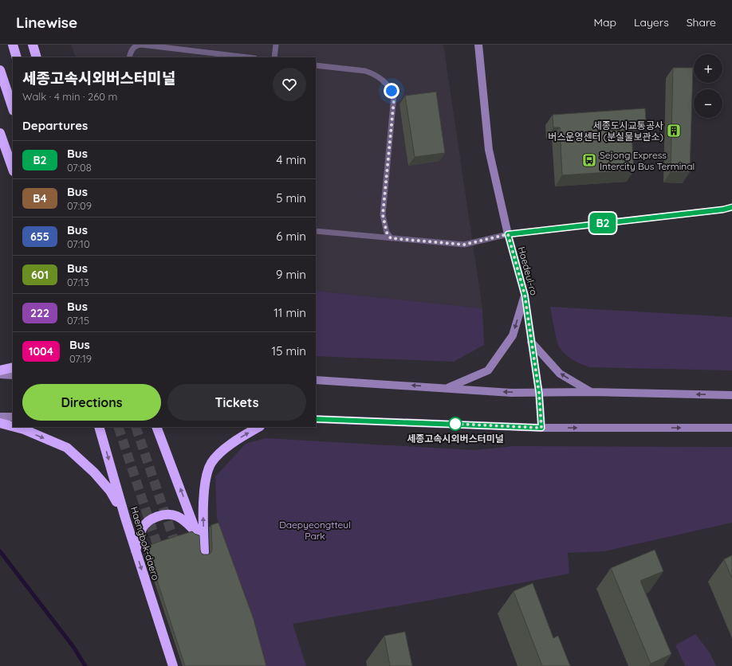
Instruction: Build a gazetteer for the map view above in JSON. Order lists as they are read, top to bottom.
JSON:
{
  "streets": {
    "highway": ["Haengbok-daero"],
    "street": ["Haedeul-ro"]
  },
  "one_way": ["Haengbok-daero"],
  "parks": ["Daepyeongtteul Park"],
  "places": {
    "building": ["세종도시교통공사 버스운영센터 (분실물보관소)"],
    "bus stop": ["Sejong Express Intercity Bus Terminal"],
    "other": ["세종고속시외버스터미널"]
  },
  "lines": ["bus line B2"],
  "page": {
    "header": "Linewise",
    "nav": ["Map", "Layers", "Share"],
    "on_map": "B2",
    "map_buttons": ["+", "−"],
    "heading": [
      ["세종고속시외버스터미널", "Walk · 4 min · 260 m"],
      "Departures"
    ],
    "list": [
      {
        "mark": "B2",
        "name": "Bus",
        "note": "07:08",
        "value": "4 min"
      },
      {
        "mark": "B4",
        "name": "Bus",
        "note": "07:09",
        "value": "5 min"
      },
      {
        "mark": "655",
        "name": "Bus",
        "note": "07:10",
        "value": "6 min"
      },
      {
        "mark": "601",
        "name": "Bus",
        "note": "07:13",
        "value": "9 min"
      },
      {
        "mark": "222",
        "name": "Bus",
        "note": "07:15",
        "value": "11 min"
      },
      {
        "mark": "1004",
        "name": "Bus",
        "note": "07:19",
        "value": "15 min"
      }
    ],
    "buttons": ["Directions", "Tickets"]
  }
}
